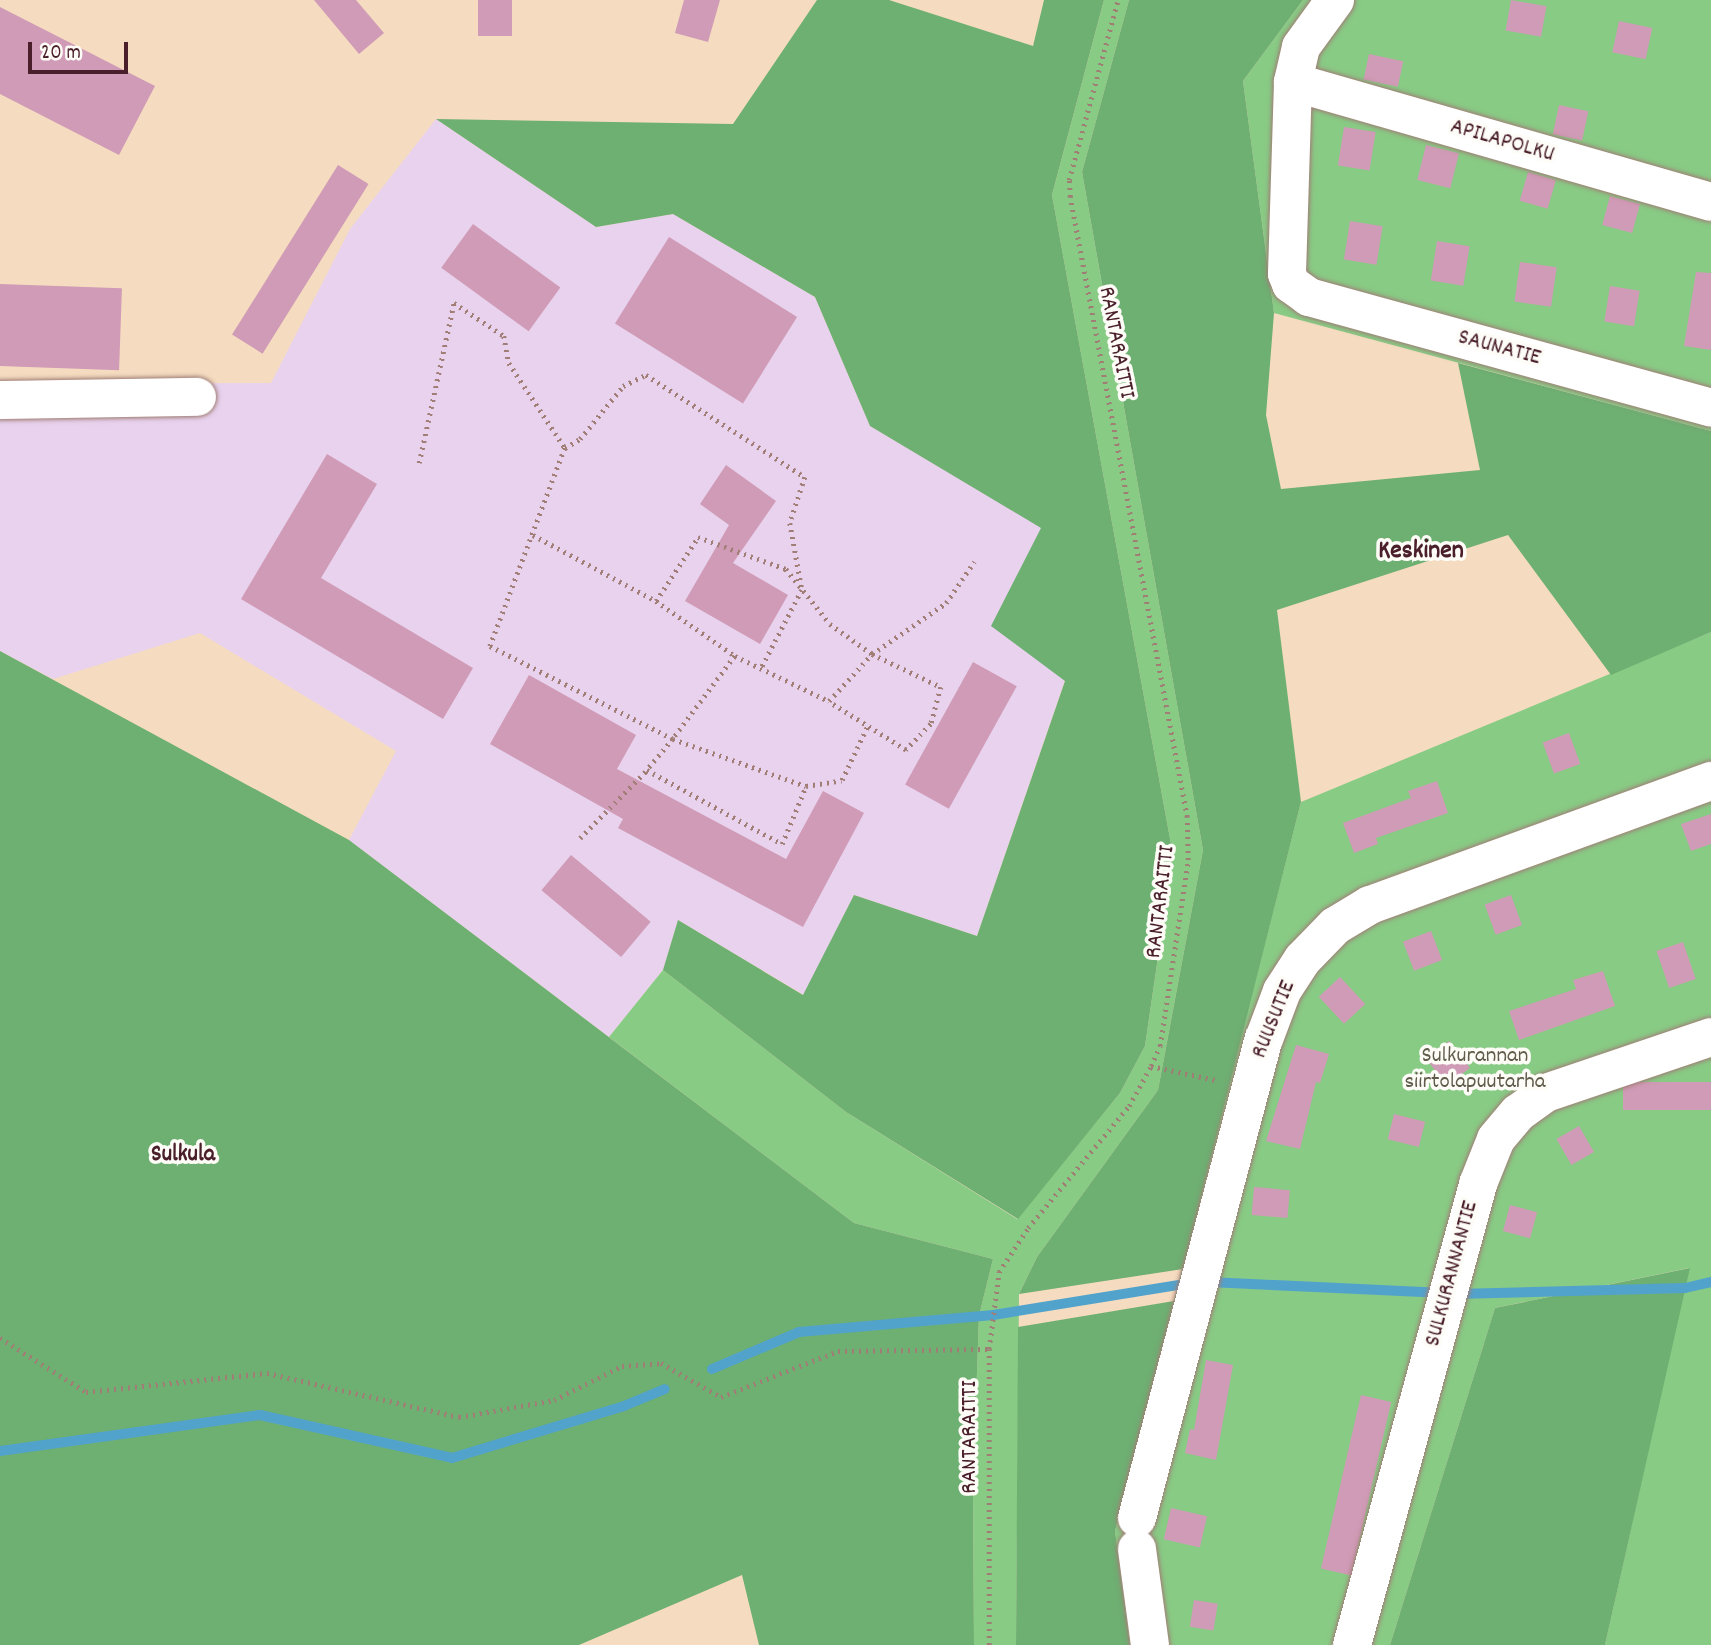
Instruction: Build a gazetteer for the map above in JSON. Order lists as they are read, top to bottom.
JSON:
{
  "streets": {
    "lane": [
      "APILAPOLKU",
      "SAUNATIE",
      "RUUSUTIE",
      "SULKURANNANTIE"
    ],
    "path": ["RANTARAITTI"]
  },
  "crossings": [
    ["APILAPOLKU", "SAUNATIE"]
  ],
  "districts": ["Keskinen", "Sulkula"],
  "parks": ["Sulkurannan siirtolapuutarha"],
  "scale_bar": "20 m"
}
